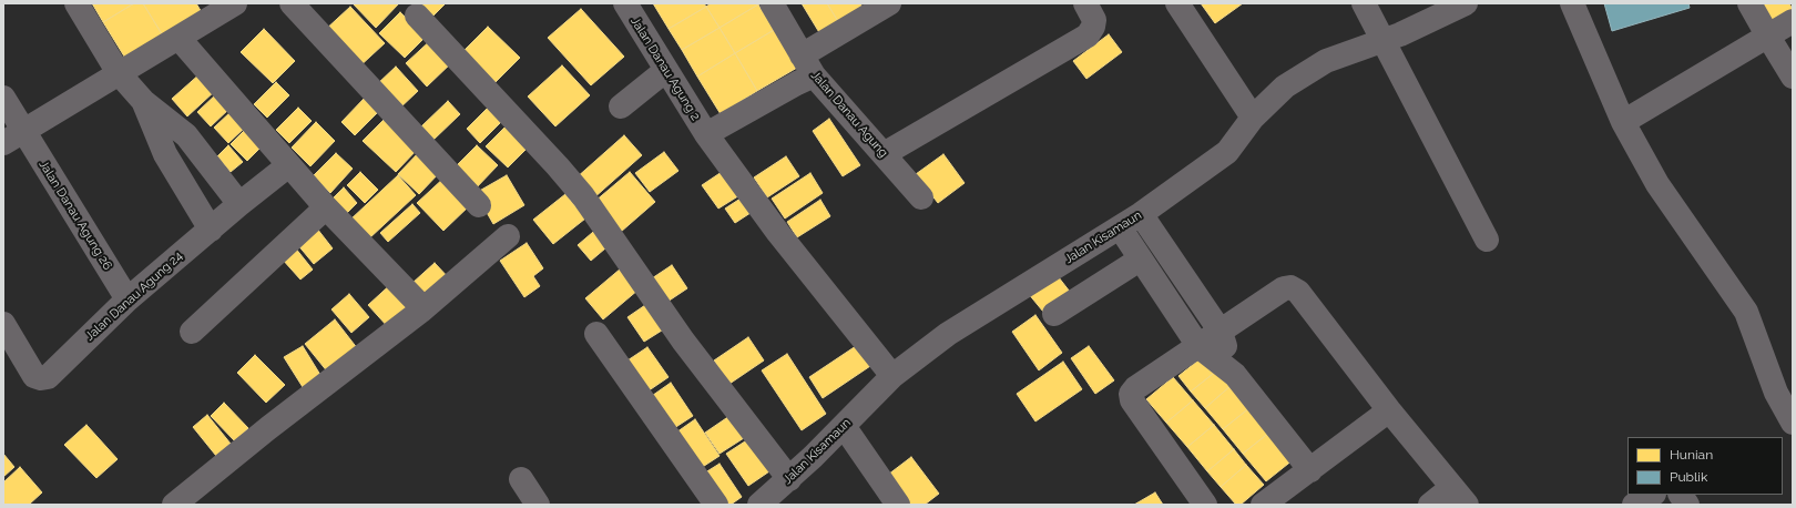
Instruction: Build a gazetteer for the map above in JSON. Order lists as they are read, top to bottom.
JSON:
{
  "streets": {
    "street": [
      "Jalan Danau Agung 2",
      "Jalan Danau Agung",
      "Jalan Danau Agung 26",
      "Jalan Kisamaun",
      "Jalan Danau Agung 24"
    ]
  },
  "crossings": [
    ["Jalan Danau Agung 2", "Jalan Kisamaun"],
    ["Jalan Danau Agung 26", "Jalan Danau Agung 24"]
  ],
  "legend": ["Hunian", "Publik"]
}
